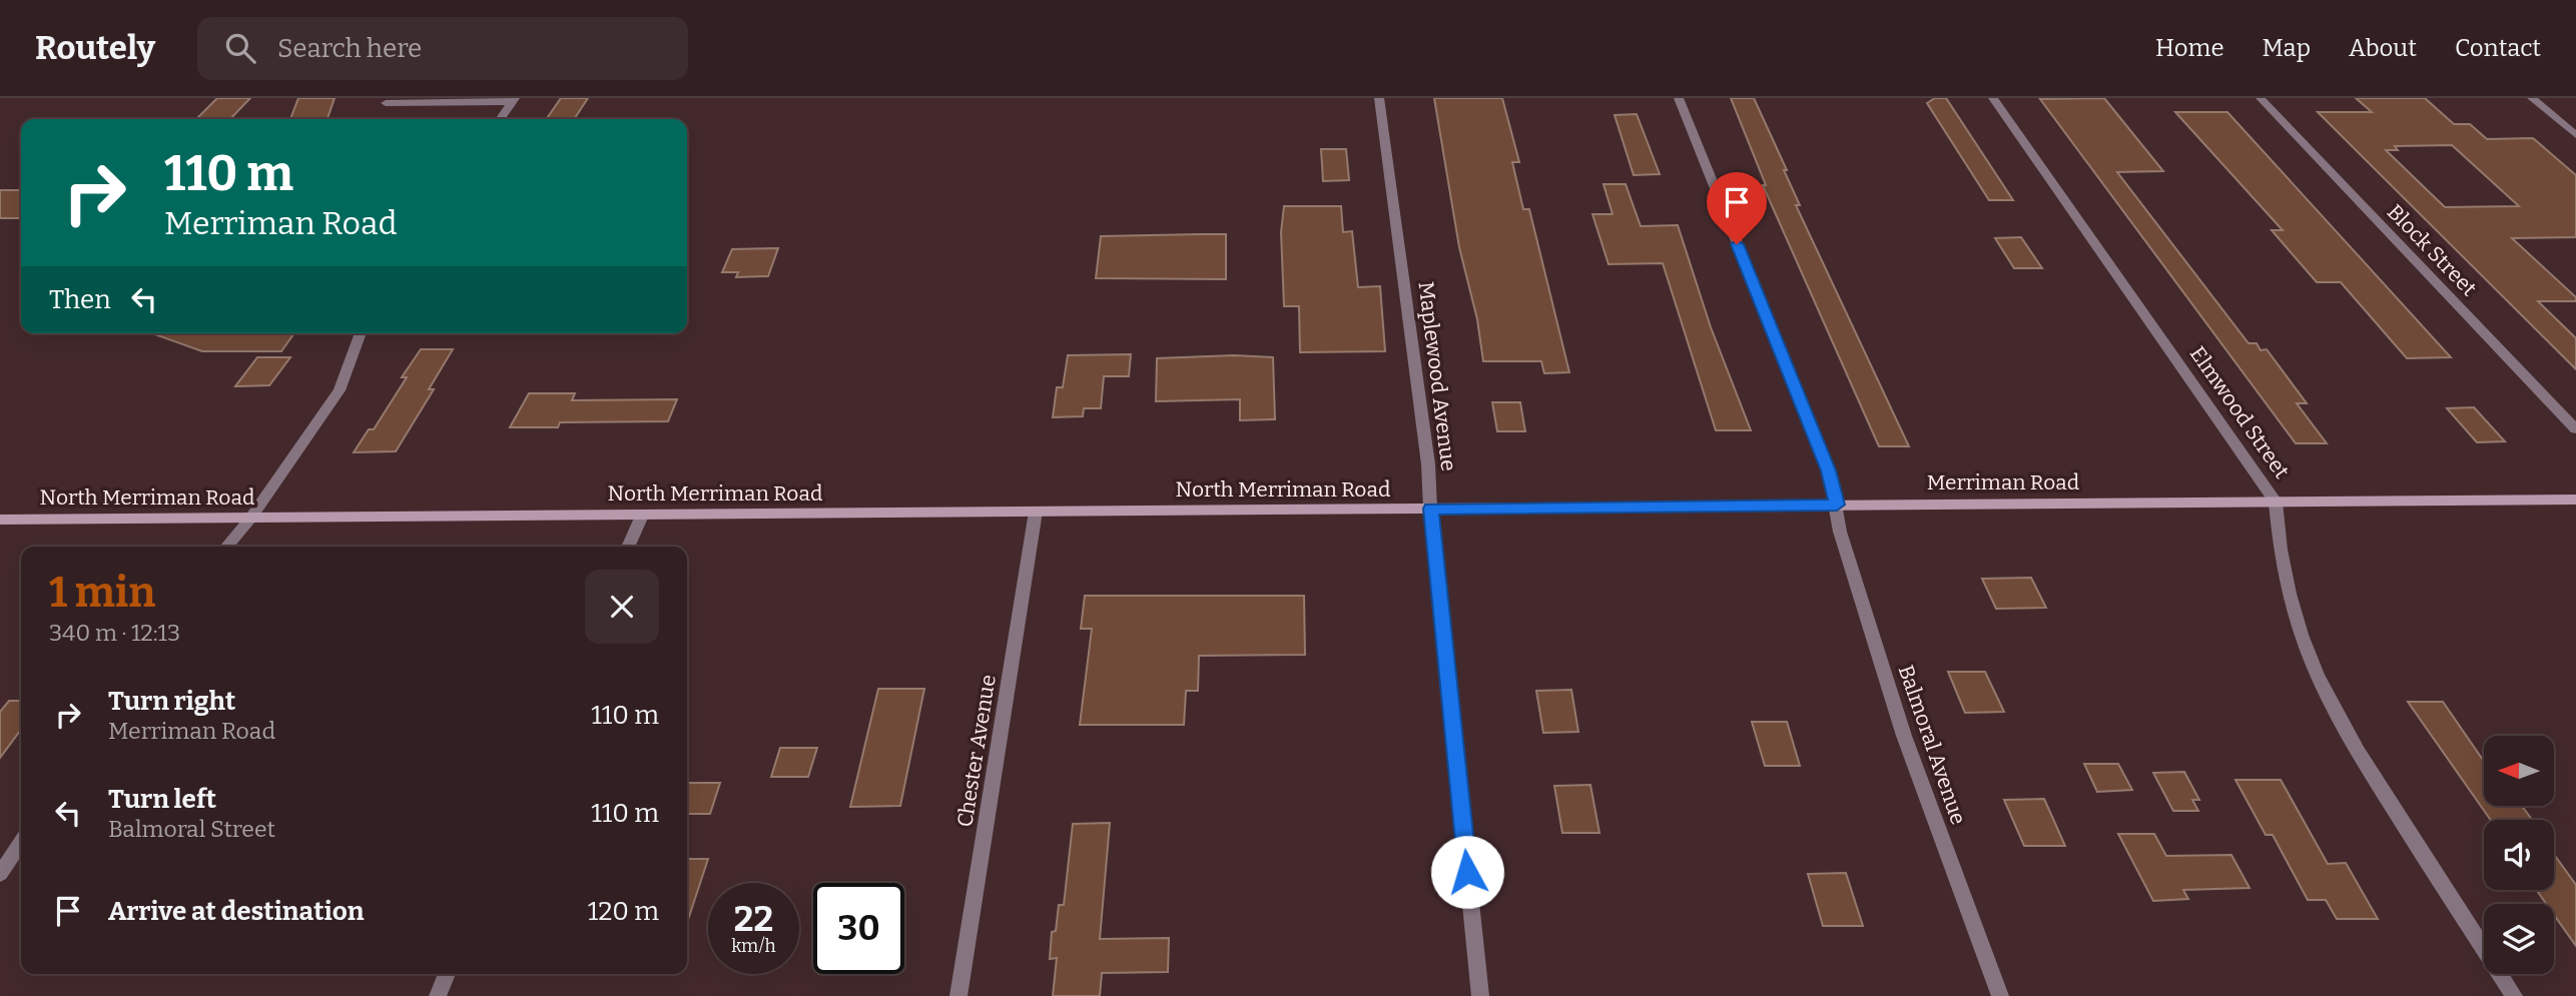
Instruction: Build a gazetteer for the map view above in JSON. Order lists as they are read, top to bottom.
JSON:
{
  "streets": {
    "main road": ["Merriman Road", "North Merriman Road"],
    "street": [
      "Block Street",
      "Maplewood Avenue",
      "Elmwood Street",
      "Balmoral Avenue",
      "Chester Avenue"
    ]
  },
  "crossings": [
    ["Maplewood Avenue", "Merriman Road"],
    ["Maplewood Avenue", "North Merriman Road"],
    ["Elmwood Street", "Merriman Road"],
    ["Merriman Road", "North Merriman Road"],
    ["Merriman Road", "Balmoral Avenue"],
    ["North Merriman Road", "Chester Avenue"]
  ],
  "north": "left",
  "page": {
    "header": "Routely",
    "search": "Search here",
    "nav": [
      "Home",
      "Map",
      "About",
      "Contact"
    ],
    "turn": ["110 m", "Merriman Road"],
    "then": "Then",
    "heading": ["1 min", "340 m · 12:13"],
    "list": [
      {
        "name": "Turn right",
        "note": "Merriman Road",
        "value": "110 m"
      },
      {
        "name": "Turn left",
        "note": "Balmoral Street",
        "value": "110 m"
      },
      {
        "name": "Arrive at destination",
        "value": "120 m"
      }
    ],
    "speed": "22 km/h",
    "limit": "30"
  }
}
